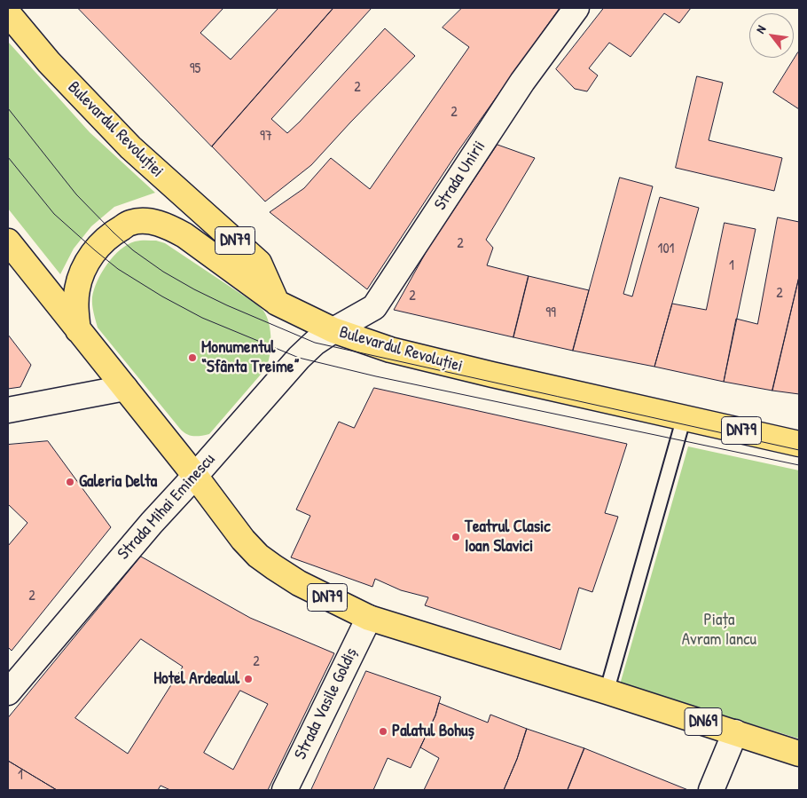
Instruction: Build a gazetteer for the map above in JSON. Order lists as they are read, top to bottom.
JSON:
{
  "streets": {
    "main road": ["Bulevardul Revoluției", "DN79", "DN69"],
    "street": ["Strada Unirii", "Strada Mihai Eminescu", "Strada Vasile Goldiș"]
  },
  "crossings": [
    ["Bulevardul Revoluției", "Strada Unirii"],
    ["Bulevardul Revoluției", "DN79"],
    ["Bulevardul Revoluției", "Strada Mihai Eminescu"],
    ["Strada Unirii", "Strada Mihai Eminescu"],
    ["DN79", "Strada Mihai Eminescu"],
    ["DN79", "Strada Vasile Goldiș"],
    ["DN79", "DN69"]
  ],
  "parks": ["Piața Avram Iancu"],
  "places": [
    "Monumentul “Sfânta Treime”",
    "Galeria Delta",
    "Teatrul Clasic Ioan Slavici",
    "Hotel Ardealul",
    "Palatul Bohuș"
  ],
  "house_numbers": [
    "95",
    "2",
    "2",
    "97",
    "2",
    "101",
    "1",
    "2",
    "2",
    "99",
    "2",
    "2",
    "1"
  ],
  "north": "top left"
}
